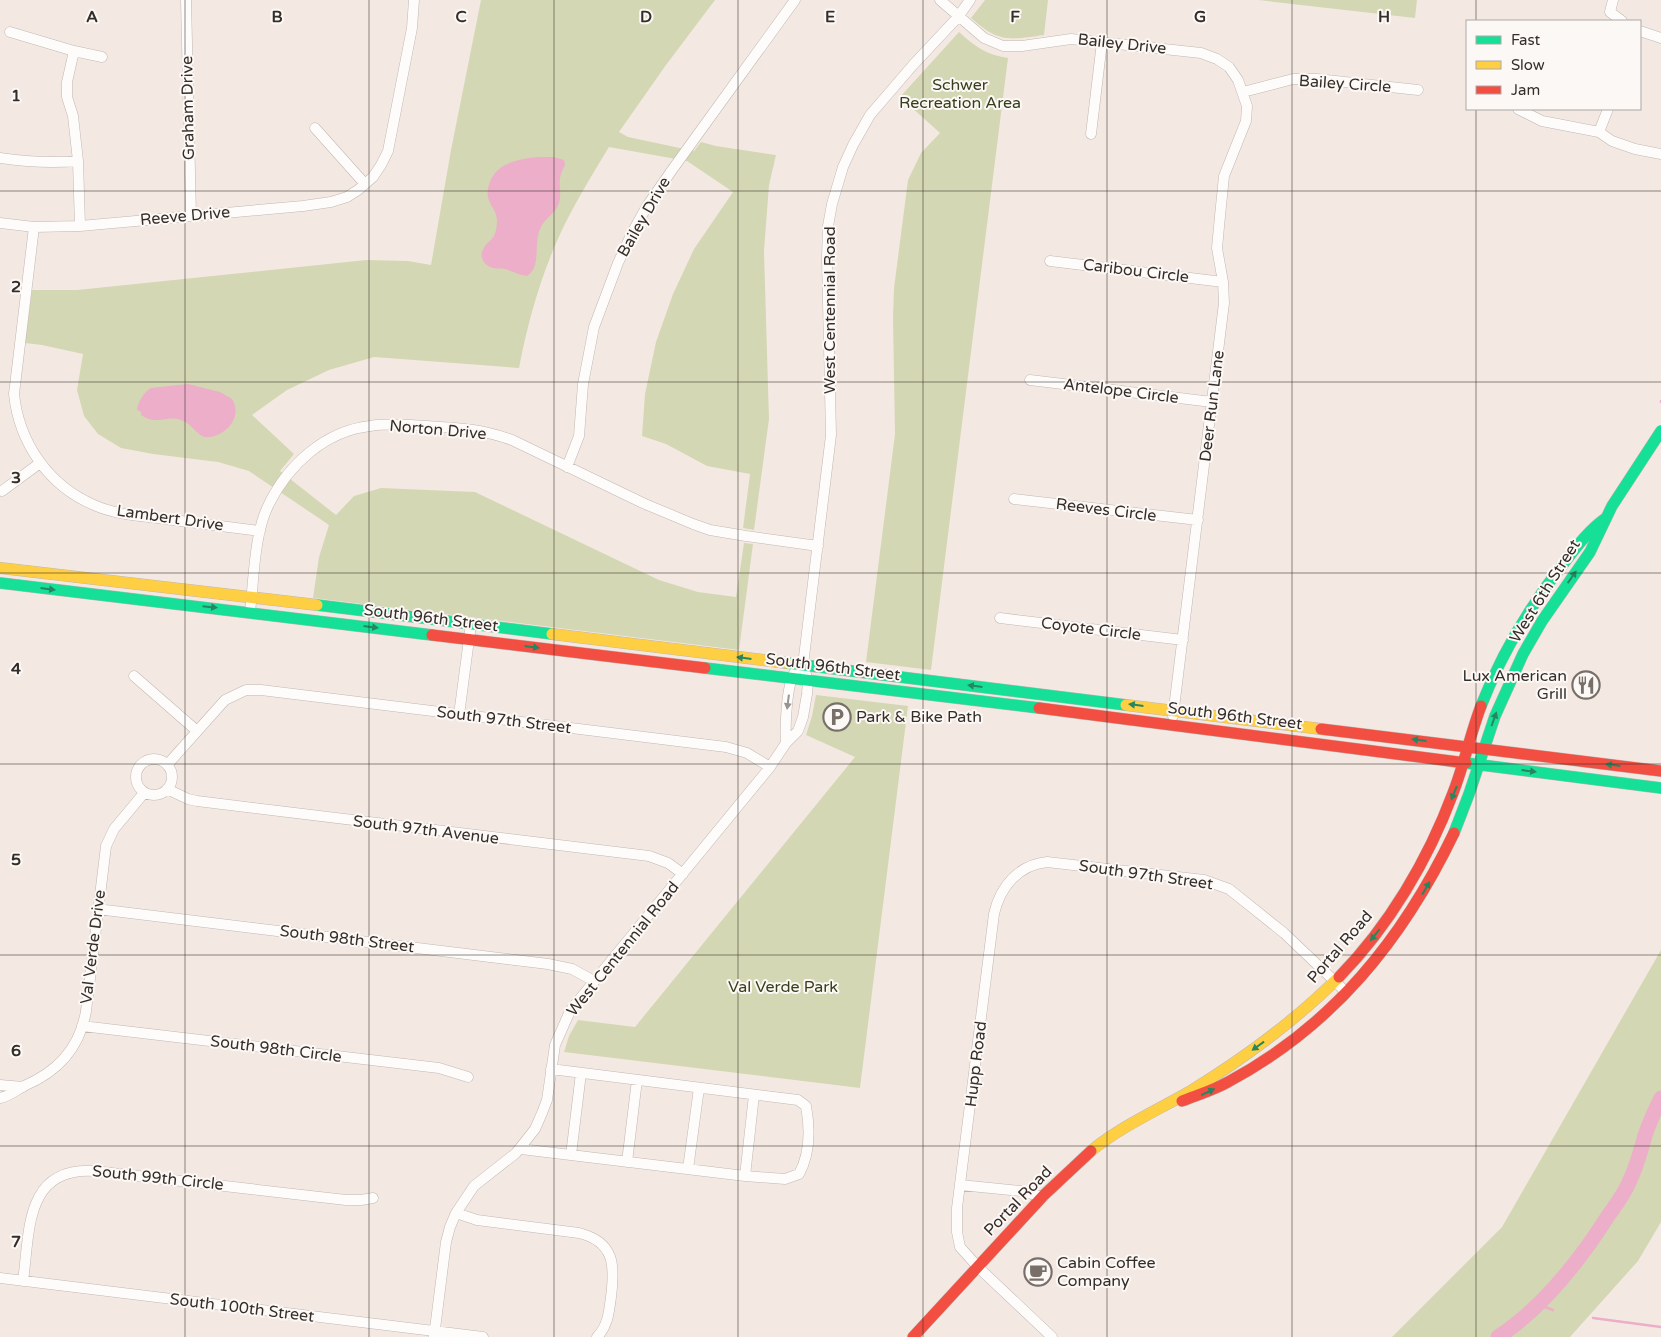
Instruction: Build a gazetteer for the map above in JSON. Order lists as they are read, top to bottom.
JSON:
{
  "streets": {
    "main road": ["West 6th Street", "South 96th Street", "Portal Road"],
    "street": [
      "Bailey Drive",
      "Bailey Circle",
      "Graham Drive",
      "Reeve Drive",
      "Caribou Circle",
      "West Centennial Road",
      "Antelope Circle",
      "Deer Run Lane",
      "Norton Drive",
      "Reeves Circle",
      "Lambert Drive",
      "Coyote Circle",
      "South 97th Street",
      "South 97th Avenue",
      "South 98th Street",
      "Val Verde Drive",
      "South 98th Circle",
      "Hupp Road",
      "South 99th Circle",
      "South 100th Street"
    ]
  },
  "crossings": [
    ["Bailey Drive", "Bailey Circle"],
    ["Bailey Drive", "West Centennial Road"],
    ["Bailey Drive", "Deer Run Lane"],
    ["Bailey Drive", "Norton Drive"],
    ["Bailey Circle", "Deer Run Lane"],
    ["Graham Drive", "Reeve Drive"],
    ["Reeve Drive", "Lambert Drive"],
    ["Caribou Circle", "Deer Run Lane"],
    ["West Centennial Road", "Norton Drive"],
    ["West Centennial Road", "South 96th Street"],
    ["West Centennial Road", "South 97th Street"],
    ["West Centennial Road", "South 97th Avenue"],
    ["West Centennial Road", "South 98th Street"],
    ["West Centennial Road", "South 100th Street"],
    ["Antelope Circle", "Deer Run Lane"],
    ["Deer Run Lane", "Reeves Circle"],
    ["Deer Run Lane", "South 96th Street"],
    ["Deer Run Lane", "Coyote Circle"],
    ["Norton Drive", "Lambert Drive"],
    ["Norton Drive", "South 96th Street"],
    ["West 6th Street", "South 96th Street"],
    ["West 6th Street", "Portal Road"],
    ["South 96th Street", "Portal Road"],
    ["South 97th Street", "Portal Road"],
    ["South 97th Street", "Hupp Road"],
    ["South 97th Avenue", "Val Verde Drive"],
    ["South 98th Street", "Val Verde Drive"],
    ["Val Verde Drive", "South 98th Circle"],
    ["Portal Road", "Hupp Road"],
    ["South 99th Circle", "South 100th Street"]
  ],
  "parks": ["Schwer Recreation Area", "Val Verde Park"],
  "places": {
    "restaurant": ["Lux American Grill"],
    "parking": ["Park & Bike Path"],
    "cafe": ["Cabin Coffee Company"]
  },
  "legend": ["Fast", "Slow", "Jam"],
  "grid": {
    "columns": [
      "A",
      "B",
      "C",
      "D",
      "E",
      "F",
      "G",
      "H"
    ],
    "rows": [
      "1",
      "2",
      "3",
      "4",
      "5",
      "6",
      "7"
    ]
  }
}
